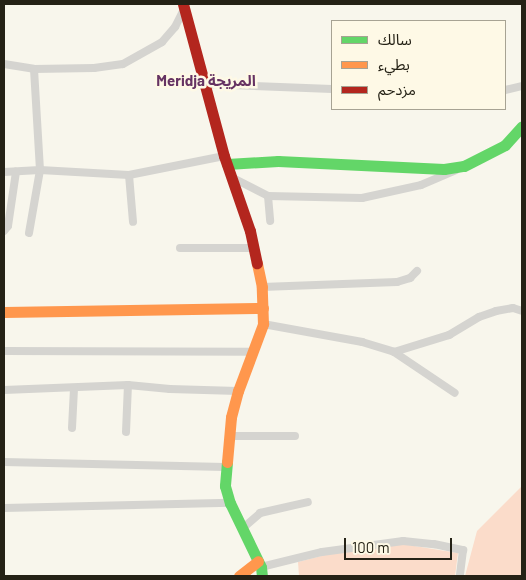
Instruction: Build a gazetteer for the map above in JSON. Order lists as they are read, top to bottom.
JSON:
{
  "districts": ["Meridja المريجة"],
  "legend": ["سالك", "بطيء", "مزدحم"],
  "scale_bar": "100 m"
}
